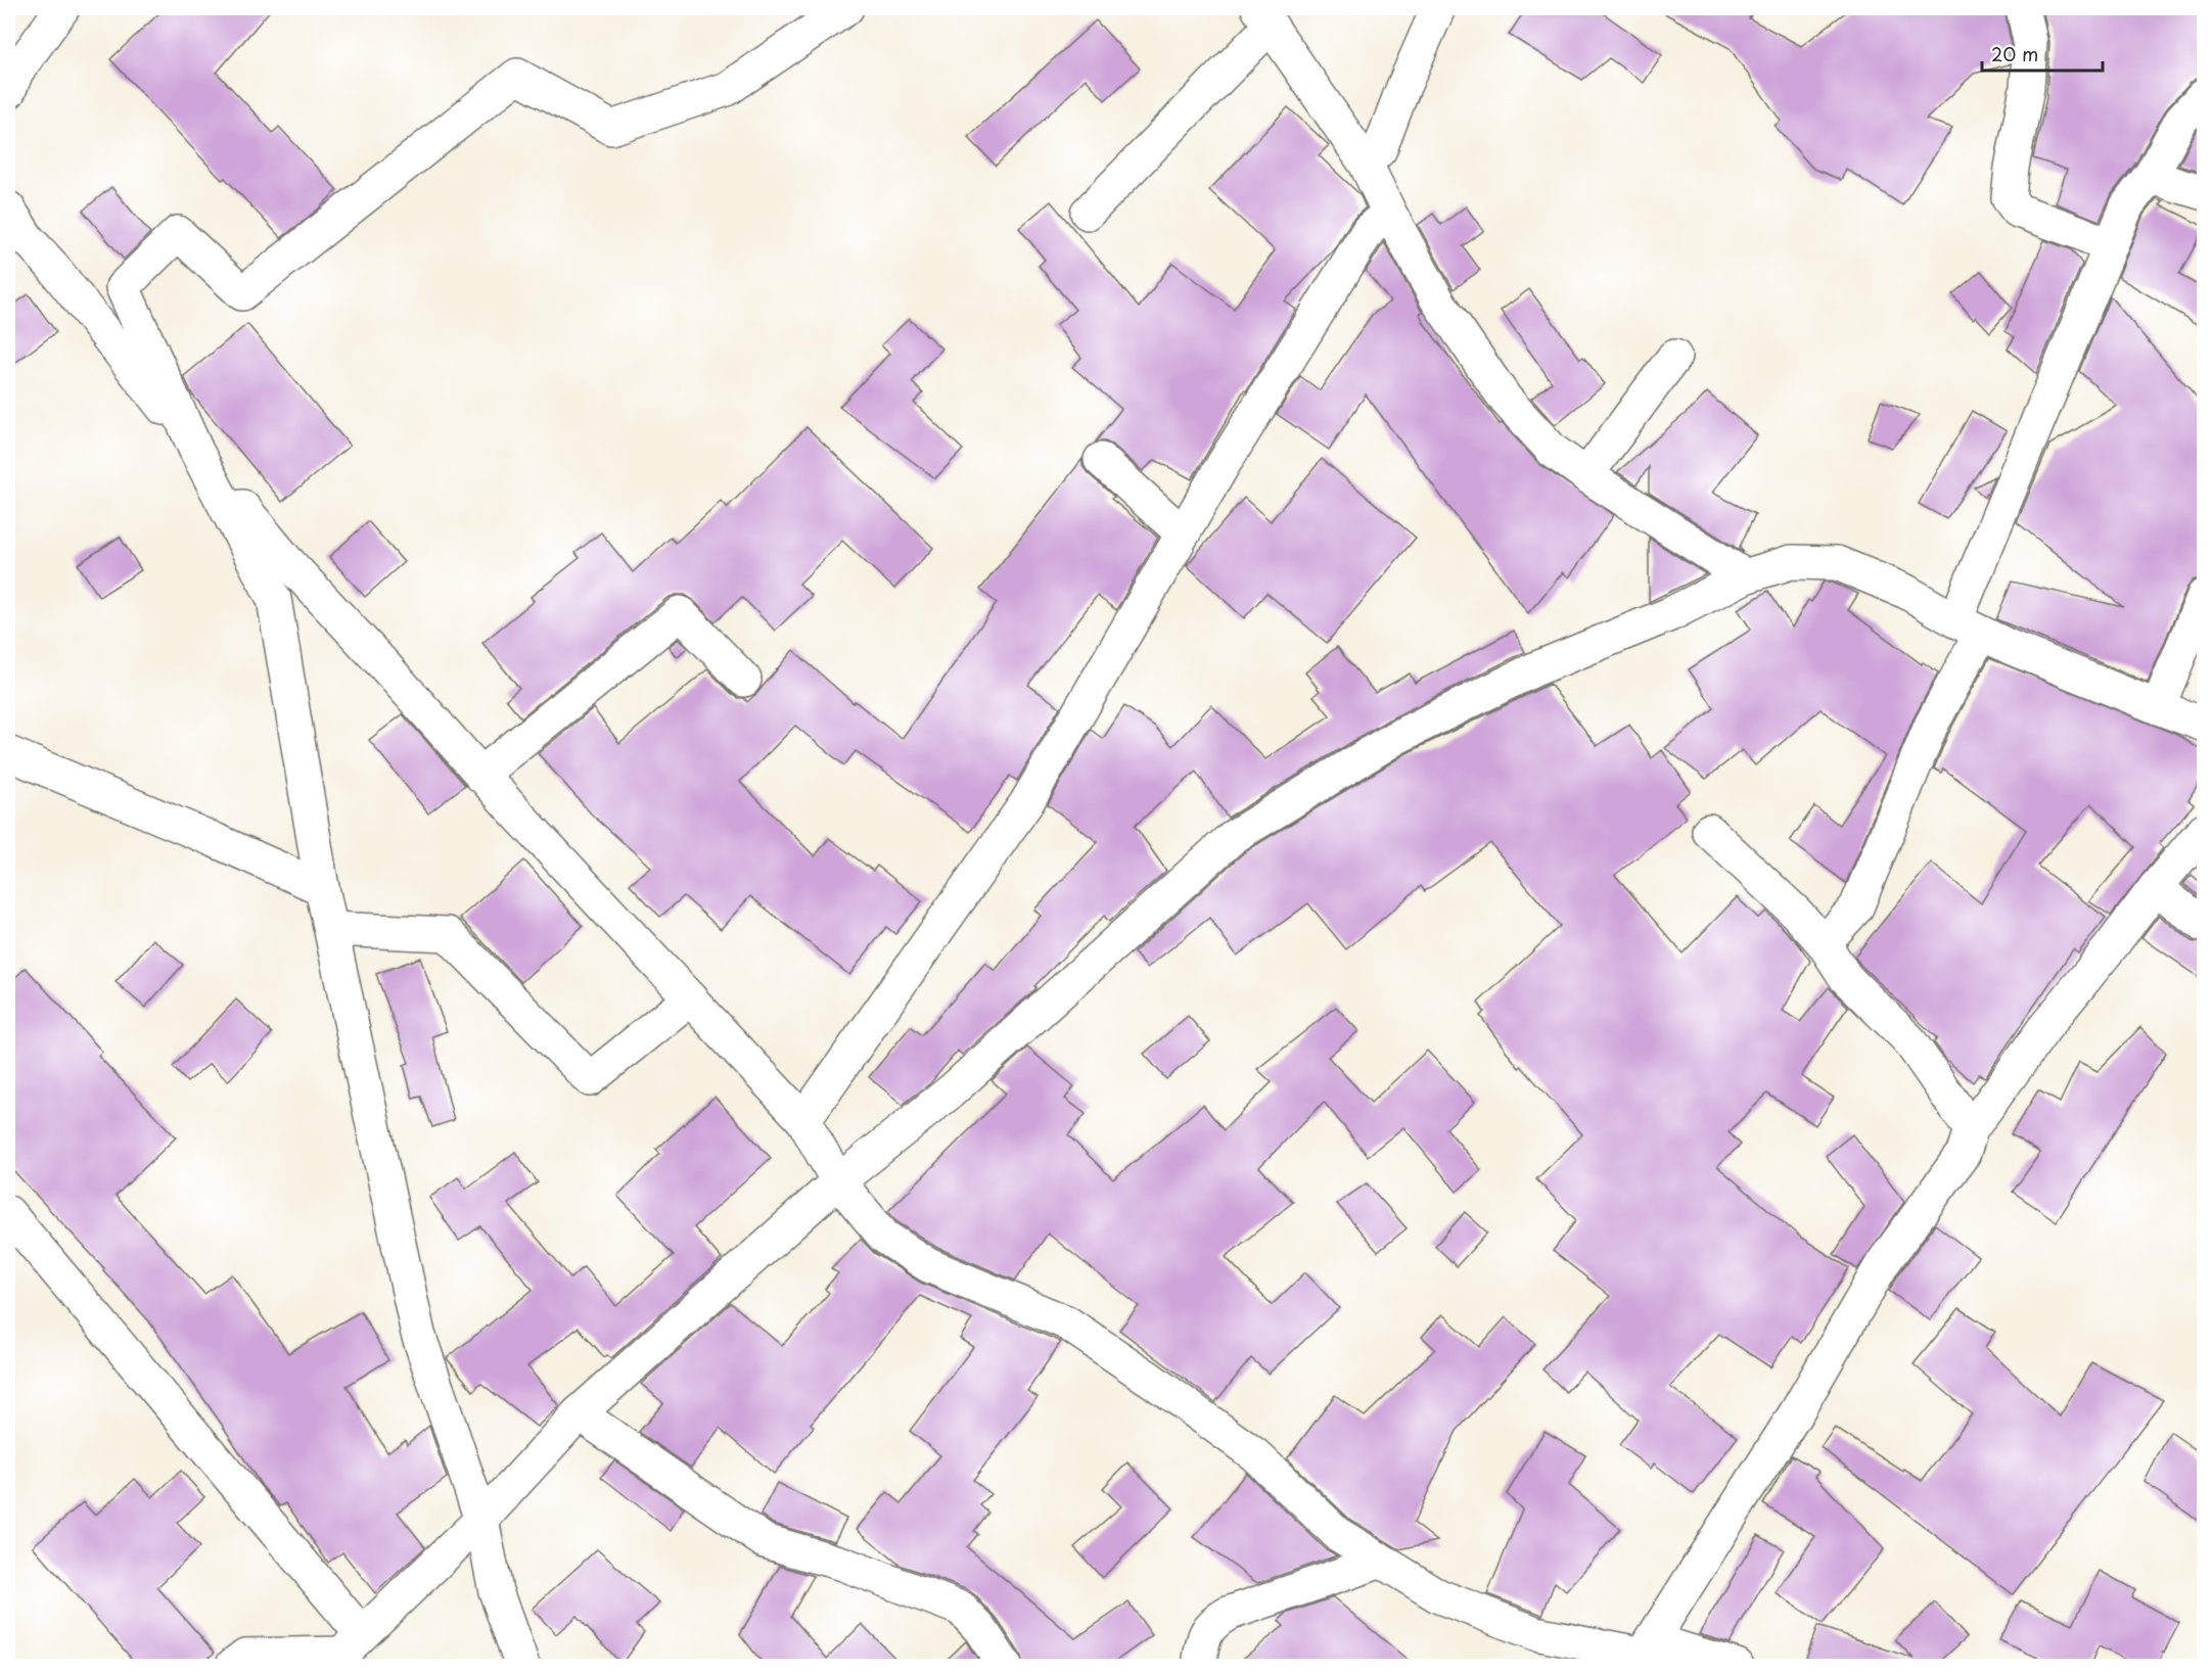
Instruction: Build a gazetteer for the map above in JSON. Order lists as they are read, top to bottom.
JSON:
{
  "scale_bar": "20 m"
}
